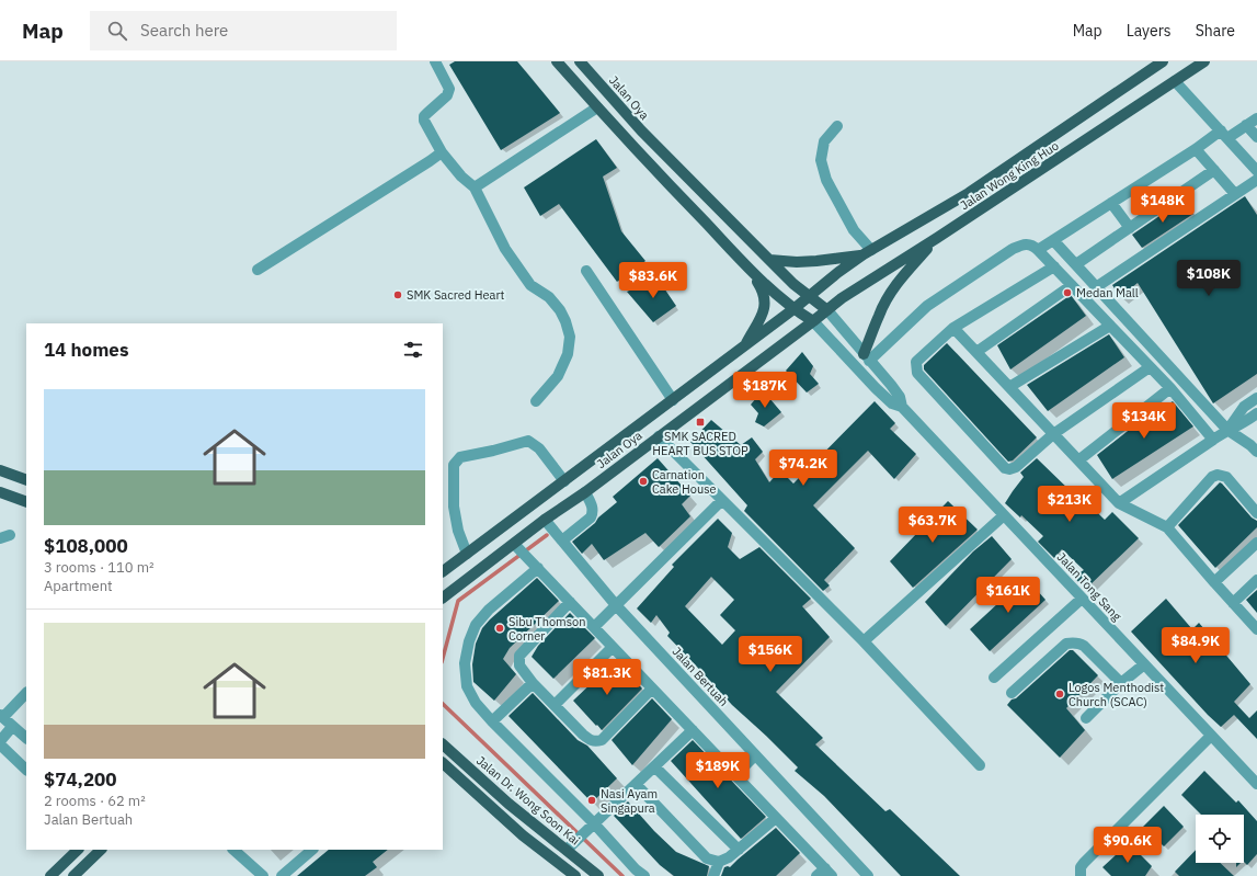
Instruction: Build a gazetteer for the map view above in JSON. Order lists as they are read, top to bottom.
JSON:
{
  "streets": {
    "main road": ["Jalan Oya", "Jalan Wong King Huo", "Jalan Dr. Wong Soon Kai"],
    "street": ["Jalan Tong Sang", "Jalan Bertuah"]
  },
  "crossings": [
    ["Jalan Oya", "Jalan Wong King Huo"],
    ["Jalan Oya", "Jalan Tong Sang"],
    ["Jalan Oya", "Jalan Bertuah"],
    ["Jalan Wong King Huo", "Jalan Tong Sang"]
  ],
  "places": {
    "other": [
      "Medan Mall",
      "SMK Sacred Heart",
      "Carnation Cake House",
      "Sibu Thomson Corner",
      "Logos Menthodist Church (SCAC)",
      "Nasi Ayam Singapura"
    ],
    "transit": ["SMK SACRED HEART BUS STOP"]
  },
  "page": {
    "header": "Map",
    "search": "Search here",
    "nav": ["Map", "Layers", "Share"],
    "price": [
      "$148K",
      "$108K",
      "$83.6K",
      "$187K",
      "$134K",
      "$74.2K",
      "$213K",
      "$63.7K",
      "$161K",
      "$84.9K",
      "$156K",
      "$81.3K",
      "$189K",
      "$90.6K"
    ],
    "heading": "14 homes",
    "list": [
      {
        "name": "$108,000",
        "note": "3 rooms · 110 m² · Apartment"
      },
      {
        "name": "$74,200",
        "note": "2 rooms · 62 m² · Jalan Bertuah"
      }
    ]
  }
}
